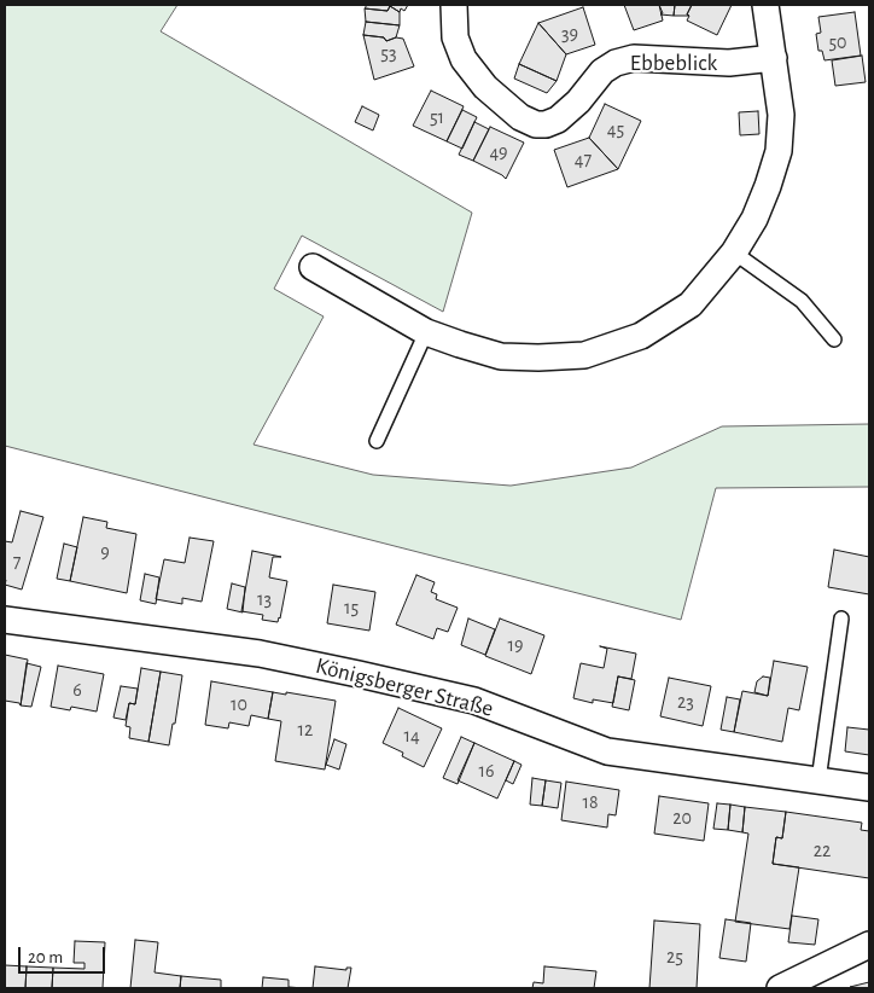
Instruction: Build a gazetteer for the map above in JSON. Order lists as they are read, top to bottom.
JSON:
{
  "streets": {
    "street": ["Ebbeblick", "Königsberger Straße"]
  },
  "house_numbers": [
    "39",
    "50",
    "53",
    "51",
    "45",
    "49",
    "47",
    "9",
    "7",
    "13",
    "15",
    "19",
    "6",
    "23",
    "10",
    "12",
    "14",
    "16",
    "18",
    "20",
    "22",
    "25"
  ],
  "scale_bar": "20 m"
}
